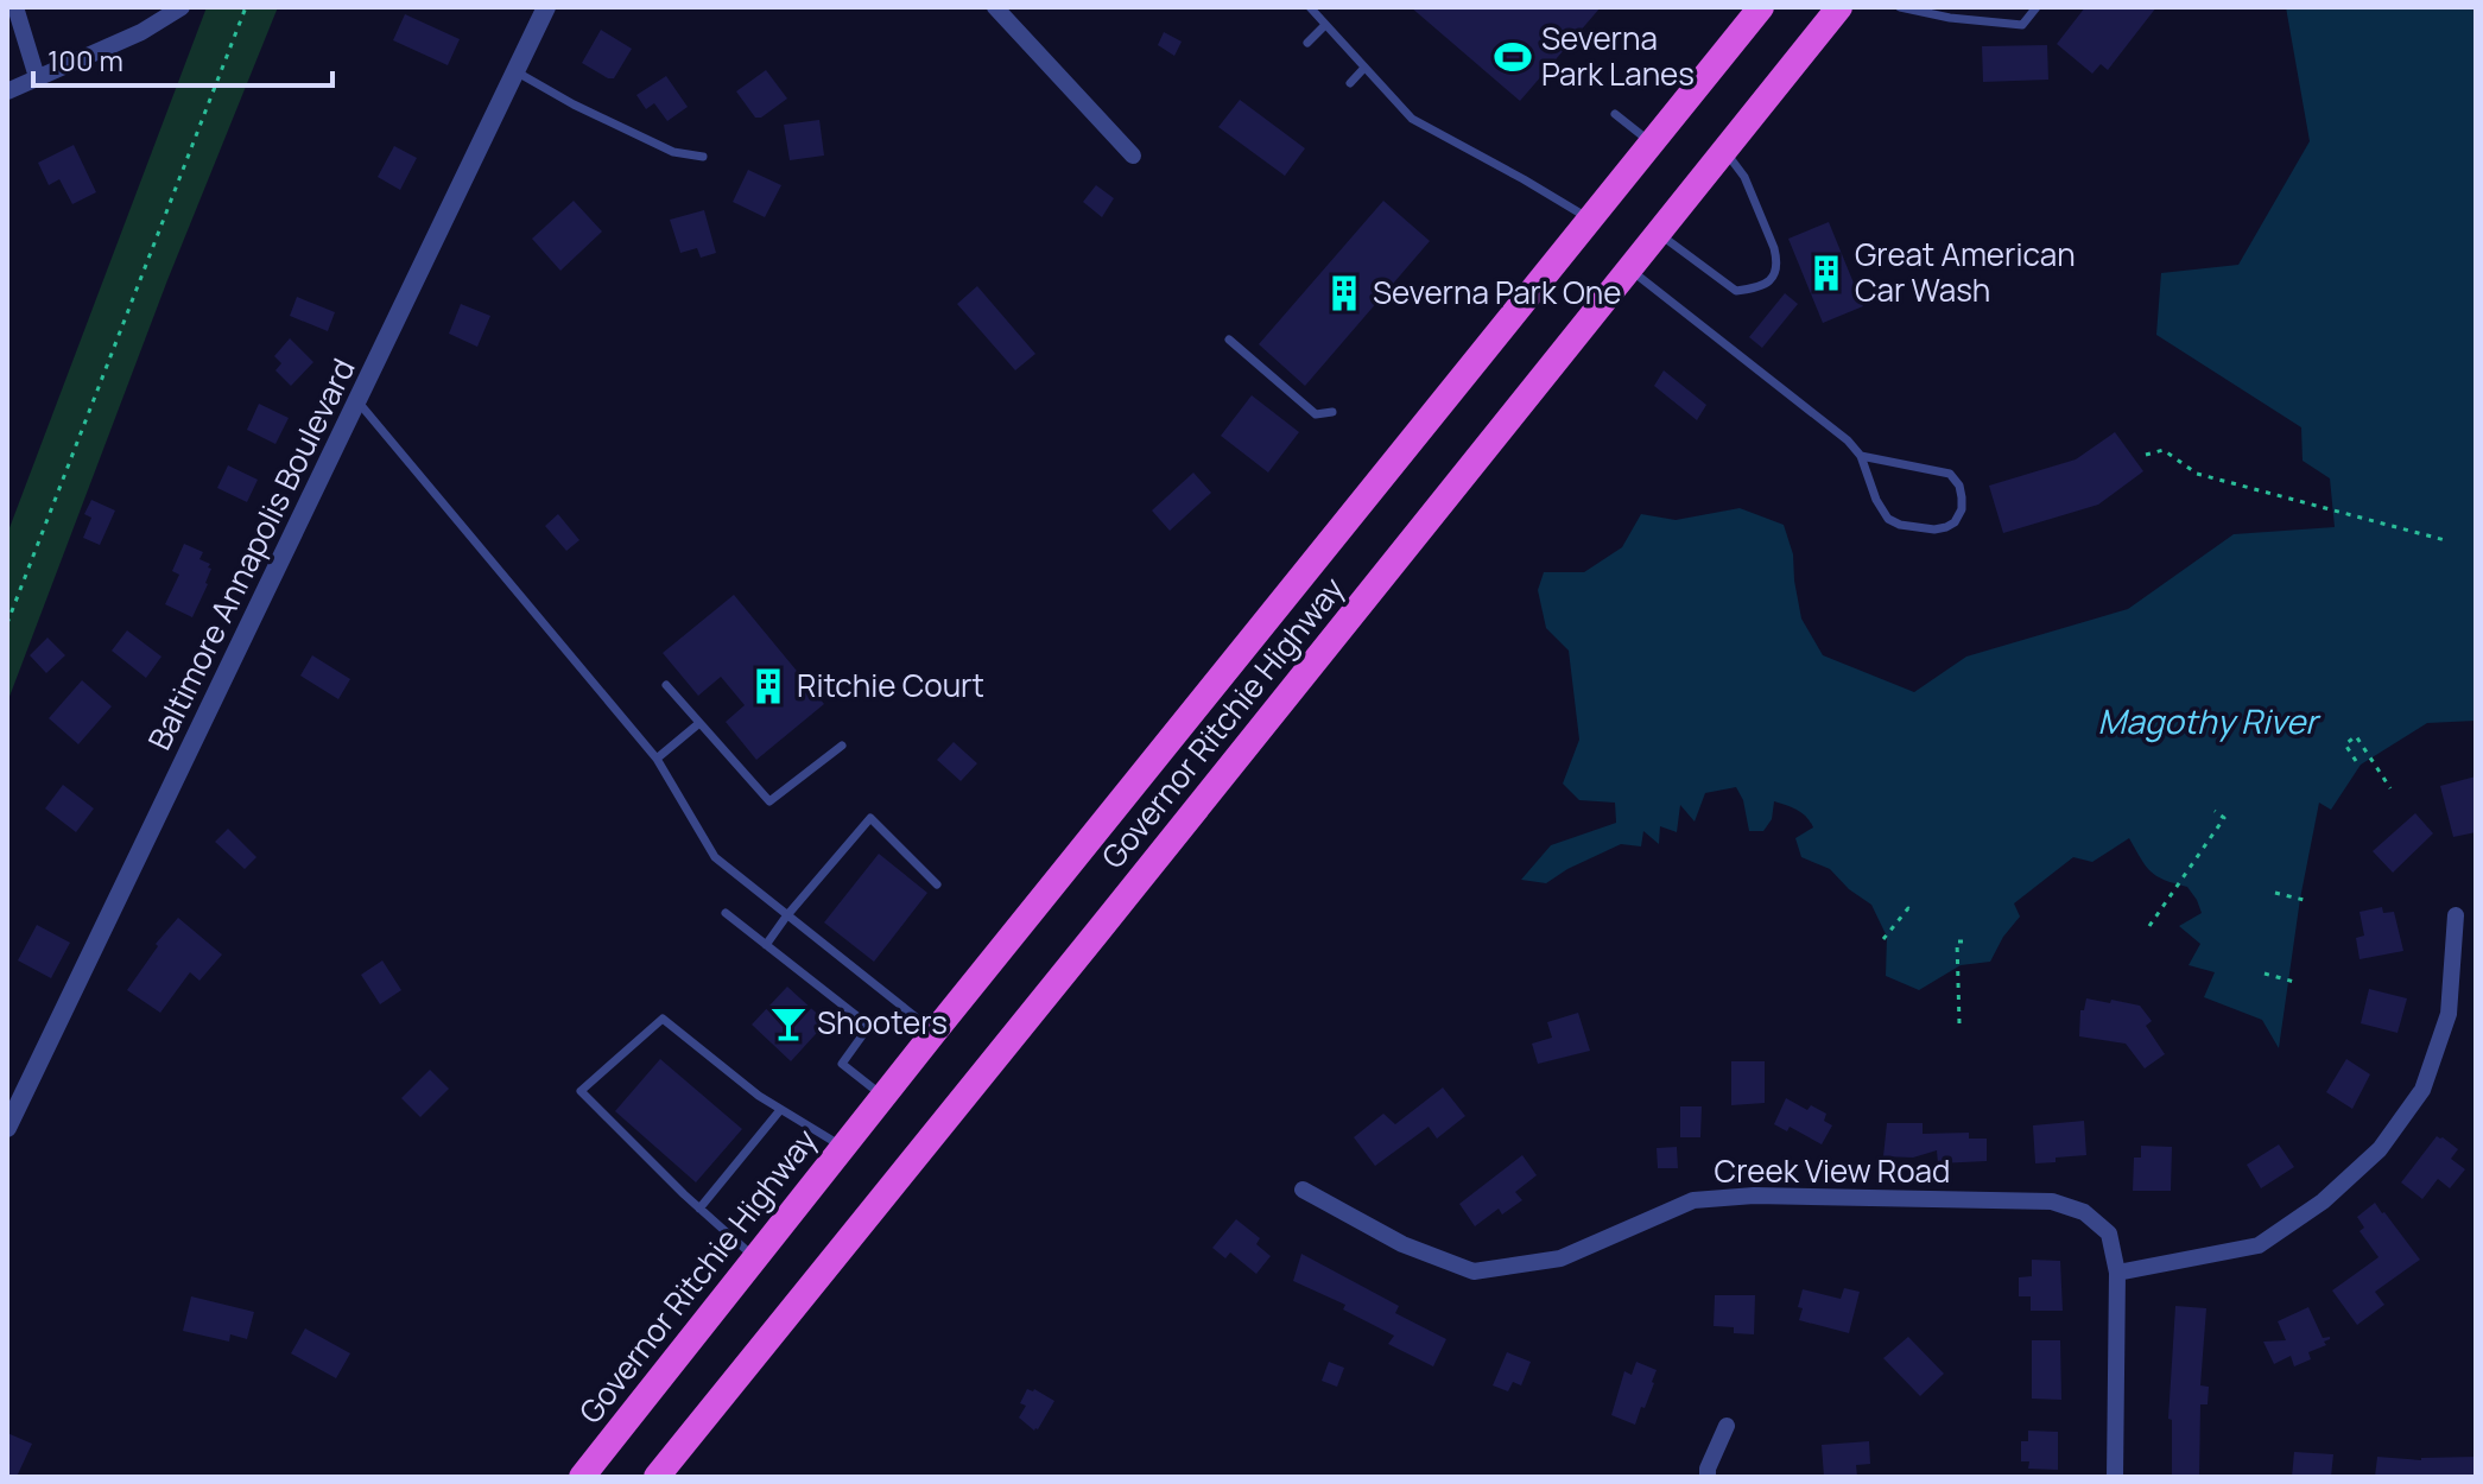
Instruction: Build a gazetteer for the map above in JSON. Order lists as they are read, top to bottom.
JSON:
{
  "streets": {
    "highway": ["Governor Ritchie Highway"],
    "street": ["Baltimore Annapolis Boulevard", "Creek View Road"]
  },
  "water": ["Magothy River"],
  "places": {
    "sports": ["Severna Park Lanes"],
    "building": ["Great American Car Wash", "Severna Park One", "Ritchie Court"],
    "bar": ["Shooters"]
  },
  "scale_bar": "100 m"
}
